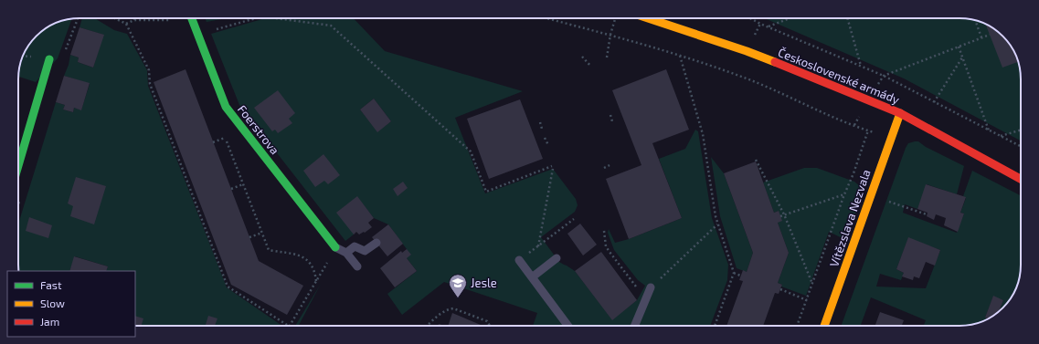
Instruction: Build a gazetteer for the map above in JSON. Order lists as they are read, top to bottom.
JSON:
{
  "streets": {
    "street": ["Československé armády", "Foerstrova", "Vítězslava Nezvala"]
  },
  "crossings": [
    ["Československé armády", "Vítězslava Nezvala"]
  ],
  "places": {
    "school or university": ["Jesle"]
  },
  "legend": ["Fast", "Slow", "Jam"]
}
